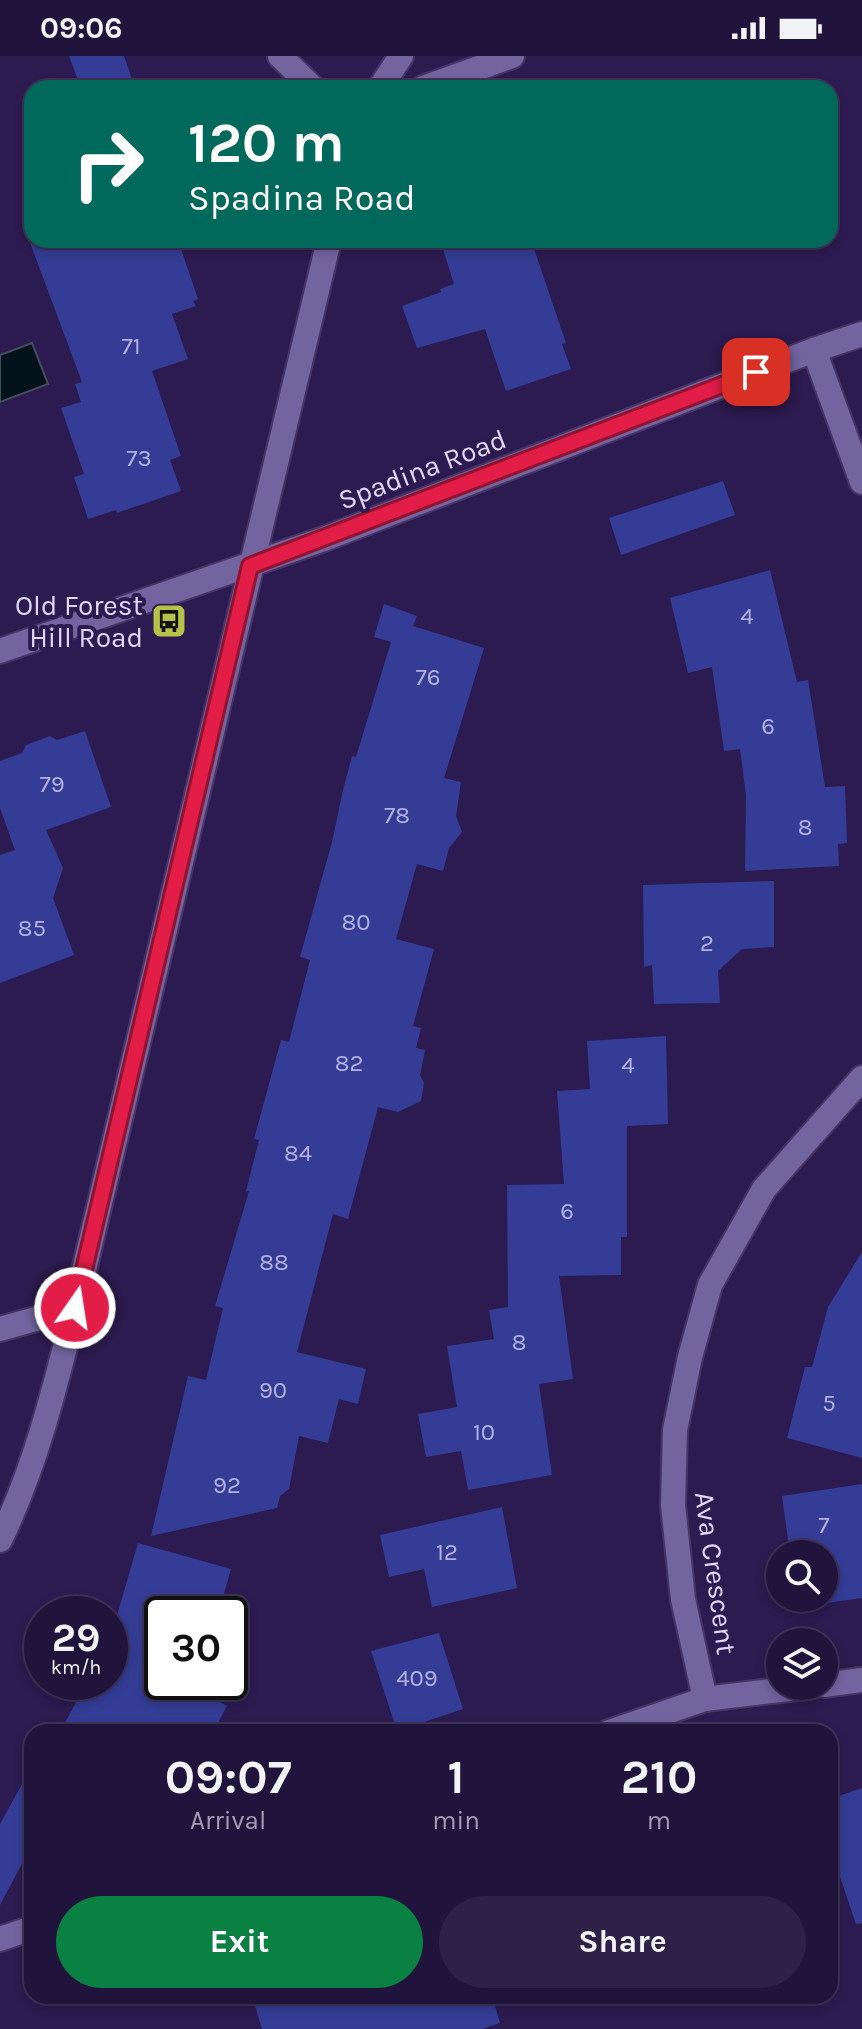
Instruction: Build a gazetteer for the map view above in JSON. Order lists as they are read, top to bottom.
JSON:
{
  "streets": {
    "street": ["Spadina Road", "Ava Crescent"]
  },
  "places": {
    "bus stop": ["Old Forest Hill Road"]
  },
  "house_numbers": [
    "71",
    "73",
    "4",
    "76",
    "6",
    "79",
    "78",
    "8",
    "80",
    "85",
    "2",
    "82",
    "4",
    "84",
    "6",
    "88",
    "8",
    "90",
    "5",
    "10",
    "92",
    "7",
    "12",
    "409"
  ],
  "page": {
    "status": "09:06",
    "turn": ["120 m", "Spadina Road"],
    "speed": "29 km/h",
    "limit": "30",
    "eta": [
      "09:07",
      "Arrival",
      "1",
      "min",
      "210",
      "m"
    ],
    "buttons": ["Exit", "Share"]
  }
}
